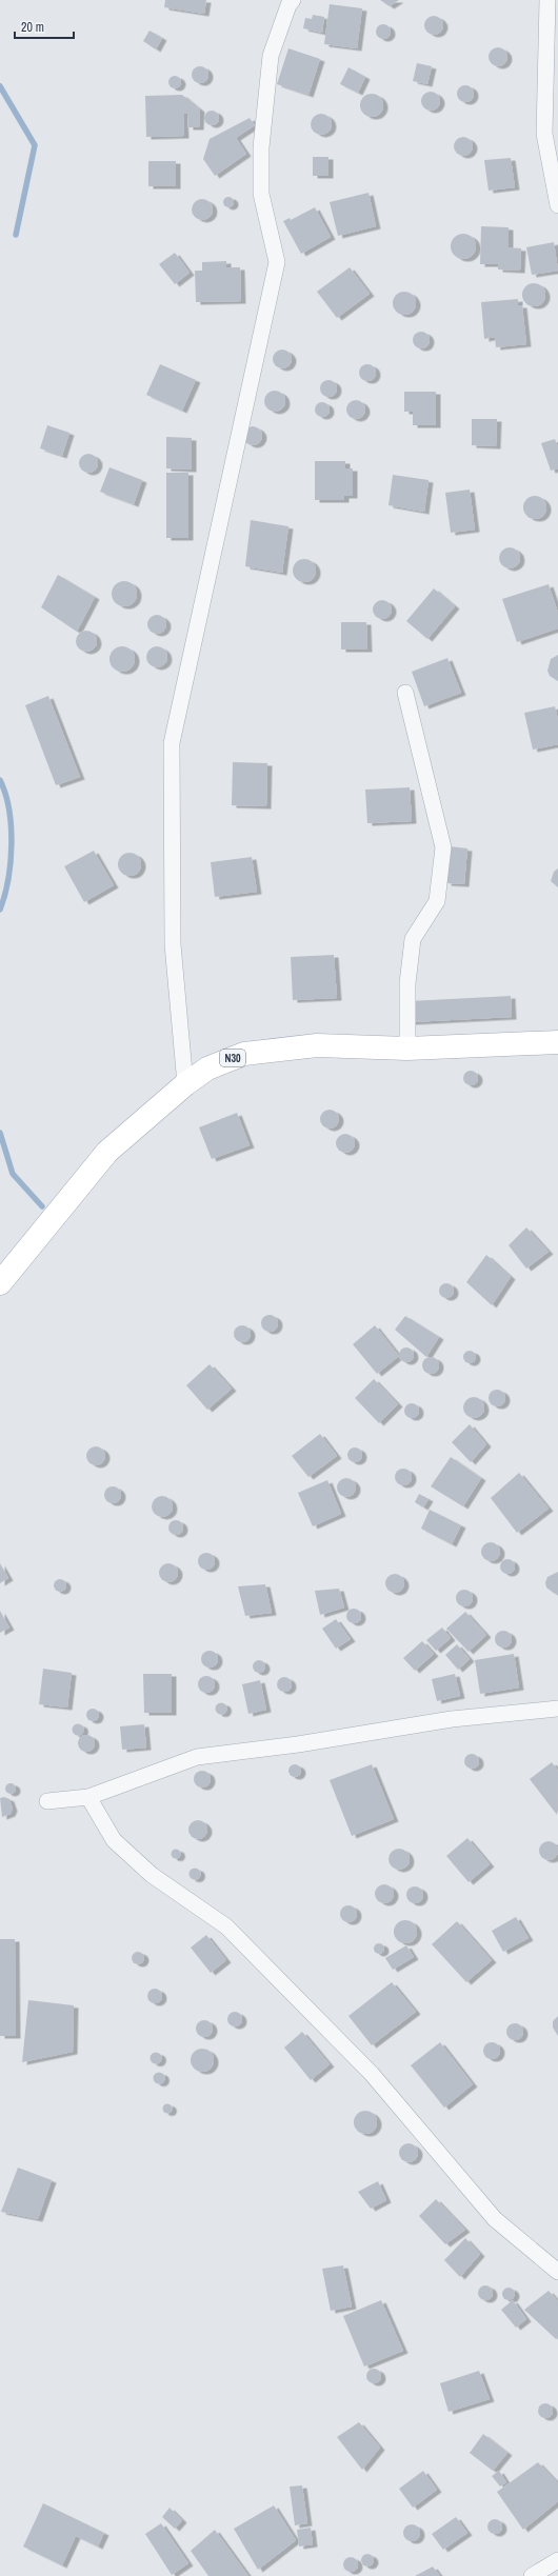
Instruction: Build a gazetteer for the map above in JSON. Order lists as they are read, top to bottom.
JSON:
{
  "streets": {
    "main road": ["N30"]
  },
  "scale_bar": "20 m"
}
